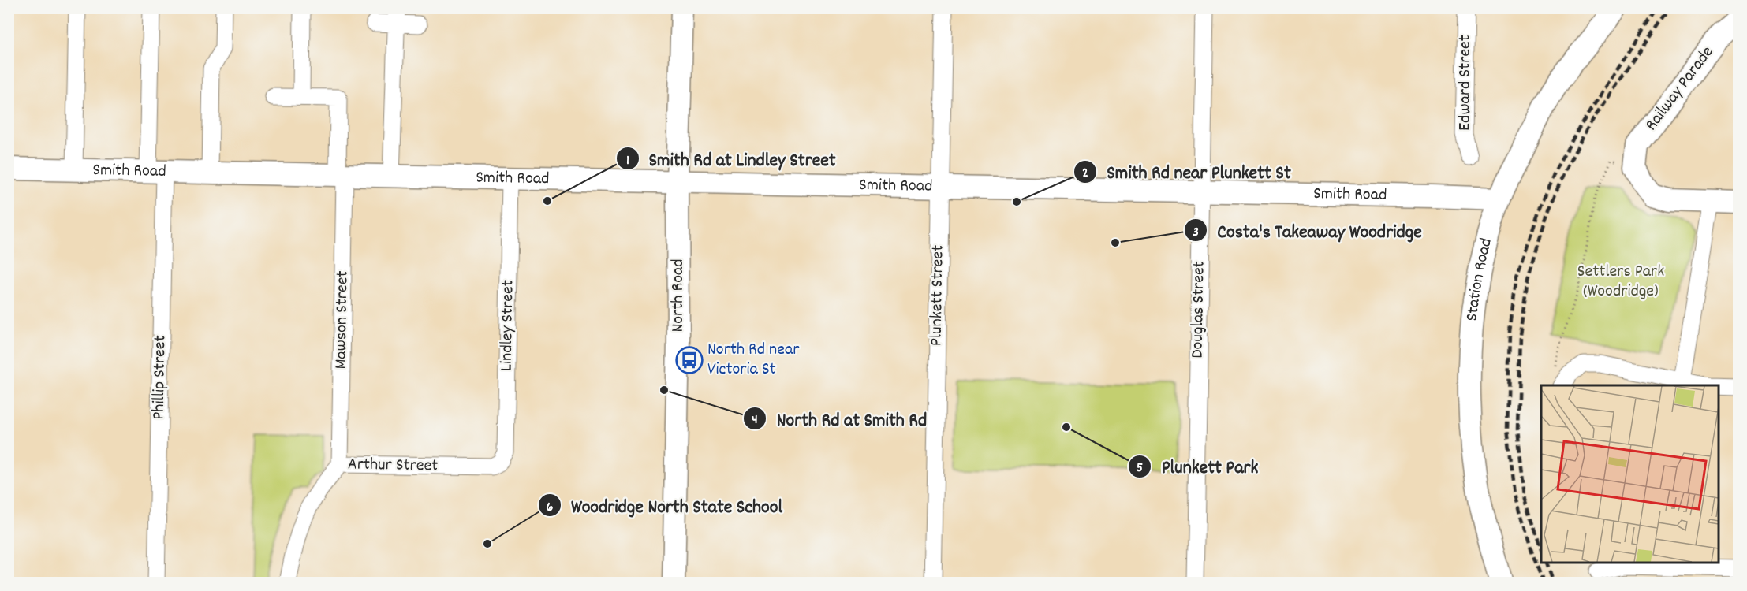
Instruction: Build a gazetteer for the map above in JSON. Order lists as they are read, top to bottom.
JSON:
{
  "streets": {
    "street": [
      "Edward Street",
      "Railway Parade",
      "Smith Road",
      "Station Road",
      "North Road",
      "Plunkett Street",
      "Douglas Street",
      "Mawson Street",
      "Lindley Street",
      "Phillip Street",
      "Arthur Street"
    ]
  },
  "crossings": [
    ["Smith Road", "Station Road"],
    ["Smith Road", "North Road"],
    ["Smith Road", "Plunkett Street"],
    ["Smith Road", "Douglas Street"],
    ["Smith Road", "Mawson Street"],
    ["Smith Road", "Lindley Street"],
    ["Smith Road", "Phillip Street"],
    ["Mawson Street", "Arthur Street"],
    ["Lindley Street", "Arthur Street"]
  ],
  "parks": ["Settlers Park (Woodridge)"],
  "places": {
    "other": [
      "Smith Rd at Lindley Street",
      "Smith Rd near Plunkett St",
      "Costa's Takeaway Woodridge",
      "North Rd at Smith Rd",
      "Plunkett Park",
      "Woodridge North State School"
    ],
    "bus stop": ["North Rd near Victoria St"]
  }
}
